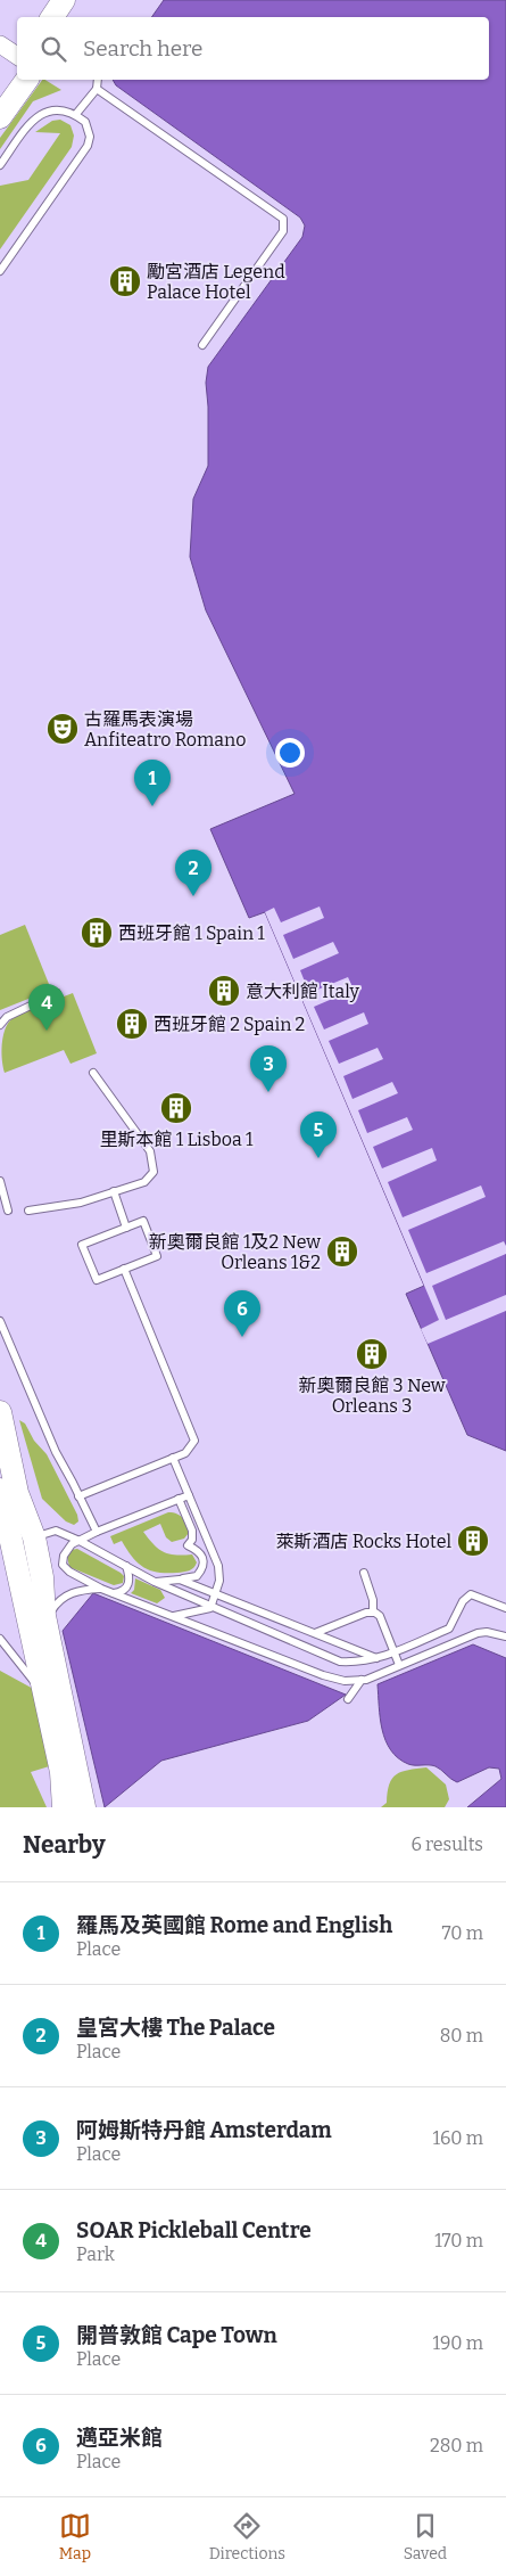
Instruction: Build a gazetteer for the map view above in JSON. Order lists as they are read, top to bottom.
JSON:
{
  "places": {
    "building": [
      "勵宮酒店 Legend Palace Hotel",
      "西班牙館 1 Spain 1",
      "意大利館 Italy",
      "西班牙館 2 Spain 2",
      "里斯本館 1 Lisboa 1",
      "新奧爾良館 1及2 New Orleans 1&2",
      "新奧爾良館 3 New Orleans 3",
      "萊斯酒店 Rocks Hotel"
    ],
    "theatre": ["古羅馬表演場 Anfiteatro Romano"]
  },
  "page": {
    "search": "Search here",
    "pins": [
      "1",
      "2",
      "4",
      "3",
      "5",
      "6"
    ],
    "heading": ["Nearby", "6 results"],
    "list": [
      {
        "mark": "1",
        "name": "羅馬及英國館 Rome and English",
        "note": "Place",
        "value": "70 m"
      },
      {
        "mark": "2",
        "name": "皇宮大樓 The Palace",
        "note": "Place",
        "value": "80 m"
      },
      {
        "mark": "3",
        "name": "阿姆斯特丹館 Amsterdam",
        "note": "Place",
        "value": "160 m"
      },
      {
        "mark": "4",
        "name": "SOAR Pickleball Centre",
        "note": "Park",
        "value": "170 m"
      },
      {
        "mark": "5",
        "name": "開普敦館 Cape Town",
        "note": "Place",
        "value": "190 m"
      },
      {
        "mark": "6",
        "name": "邁亞米館",
        "note": "Place",
        "value": "280 m"
      }
    ],
    "nav": ["Map", "Directions", "Saved"]
  }
}
